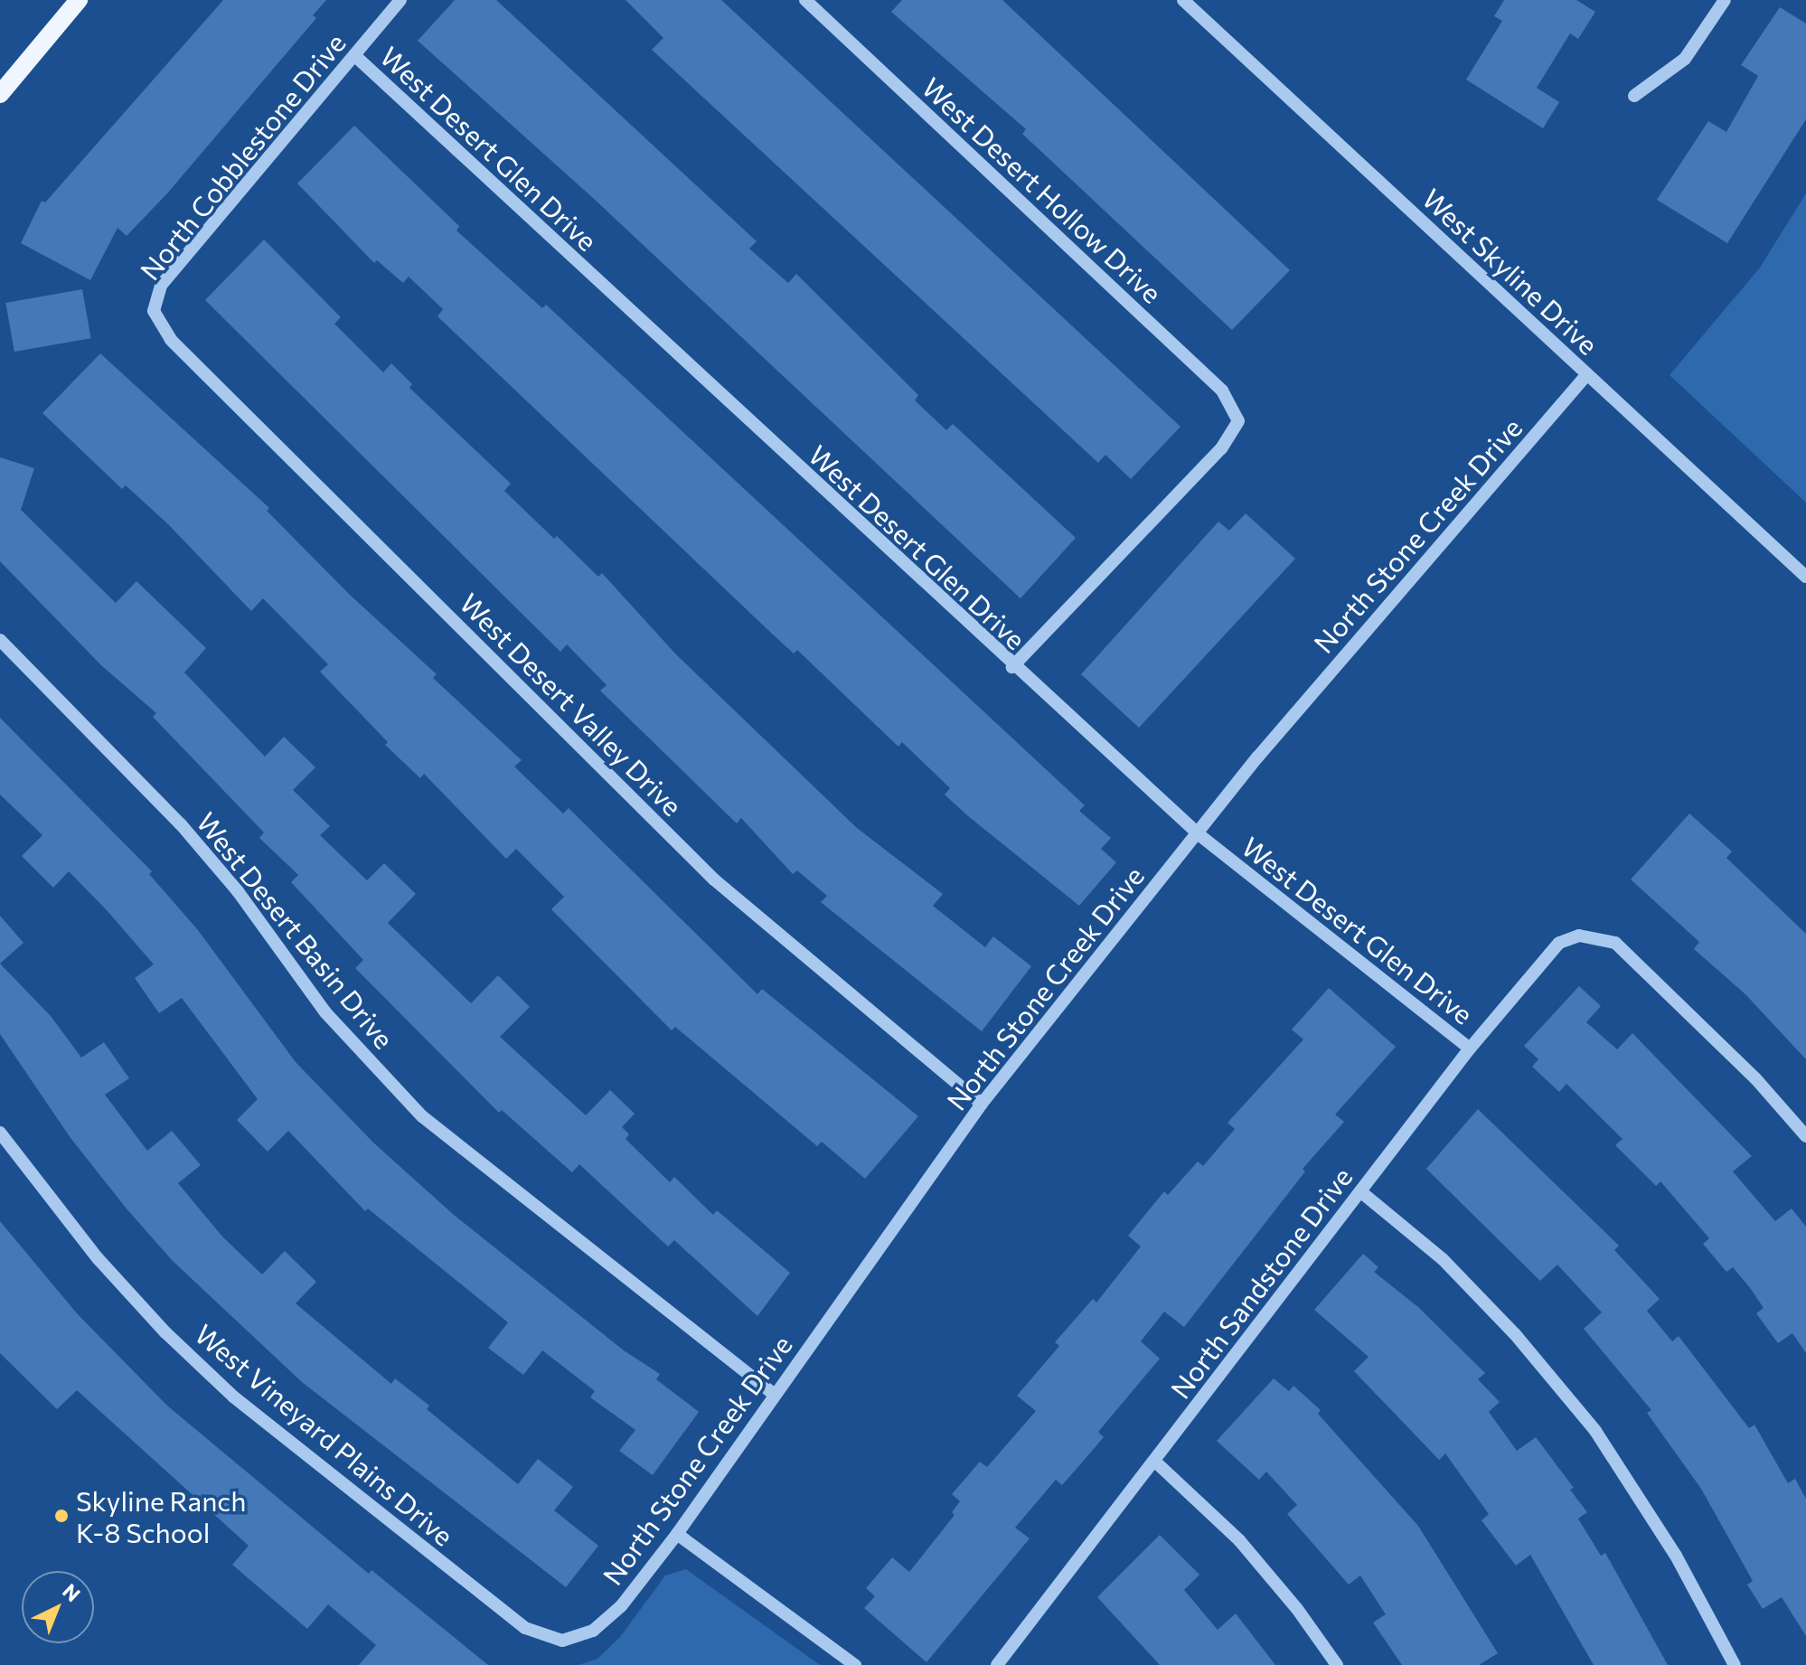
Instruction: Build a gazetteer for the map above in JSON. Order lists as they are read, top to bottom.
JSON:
{
  "streets": {
    "street": [
      "West Desert Glen Drive",
      "North Cobblestone Drive",
      "West Desert Hollow Drive",
      "West Skyline Drive",
      "North Stone Creek Drive",
      "West Desert Valley Drive",
      "West Desert Basin Drive",
      "North Sandstone Drive",
      "West Vineyard Plains Drive"
    ]
  },
  "crossings": [
    ["West Desert Glen Drive", "North Cobblestone Drive"],
    ["West Desert Glen Drive", "West Desert Hollow Drive"],
    ["West Desert Glen Drive", "North Stone Creek Drive"],
    ["West Desert Glen Drive", "North Sandstone Drive"],
    ["North Cobblestone Drive", "West Desert Valley Drive"],
    ["West Skyline Drive", "North Stone Creek Drive"],
    ["North Stone Creek Drive", "West Desert Valley Drive"],
    ["North Stone Creek Drive", "West Desert Basin Drive"],
    ["North Stone Creek Drive", "West Vineyard Plains Drive"]
  ],
  "places": ["Skyline Ranch K-8 School"],
  "north": "top right"
}
